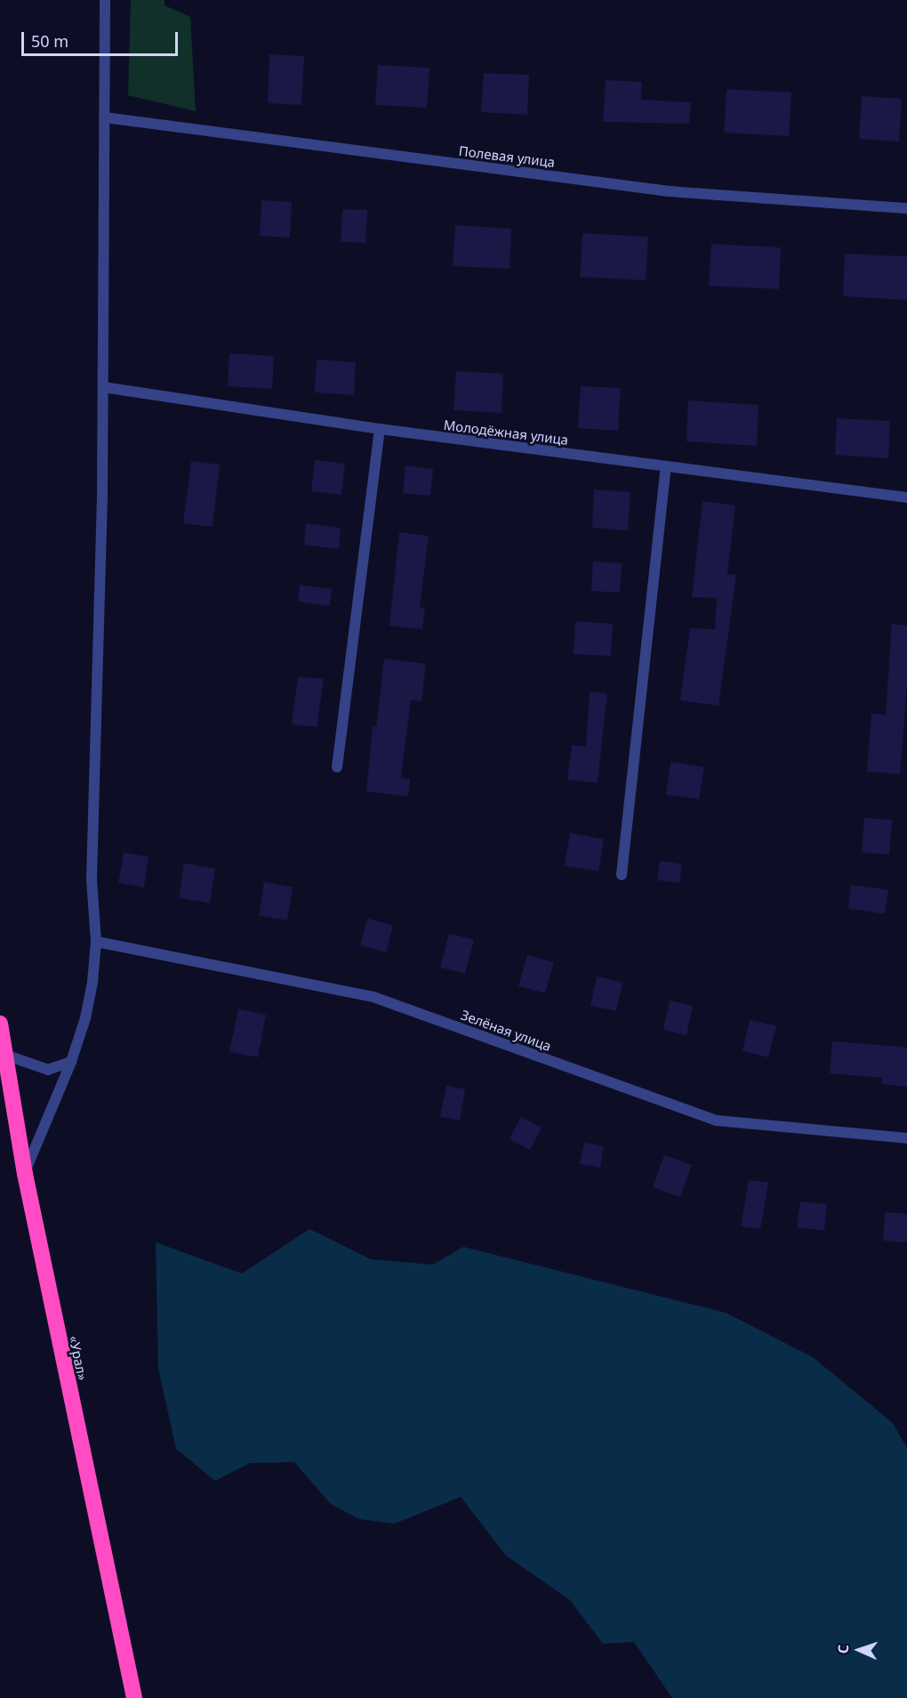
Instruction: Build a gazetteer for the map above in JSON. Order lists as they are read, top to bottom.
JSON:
{
  "streets": {
    "highway": ["«Урал»"],
    "street": ["Полевая улица", "Молодёжная улица", "Зелёная улица"]
  },
  "scale_bar": "50 m",
  "north": "left"
}
